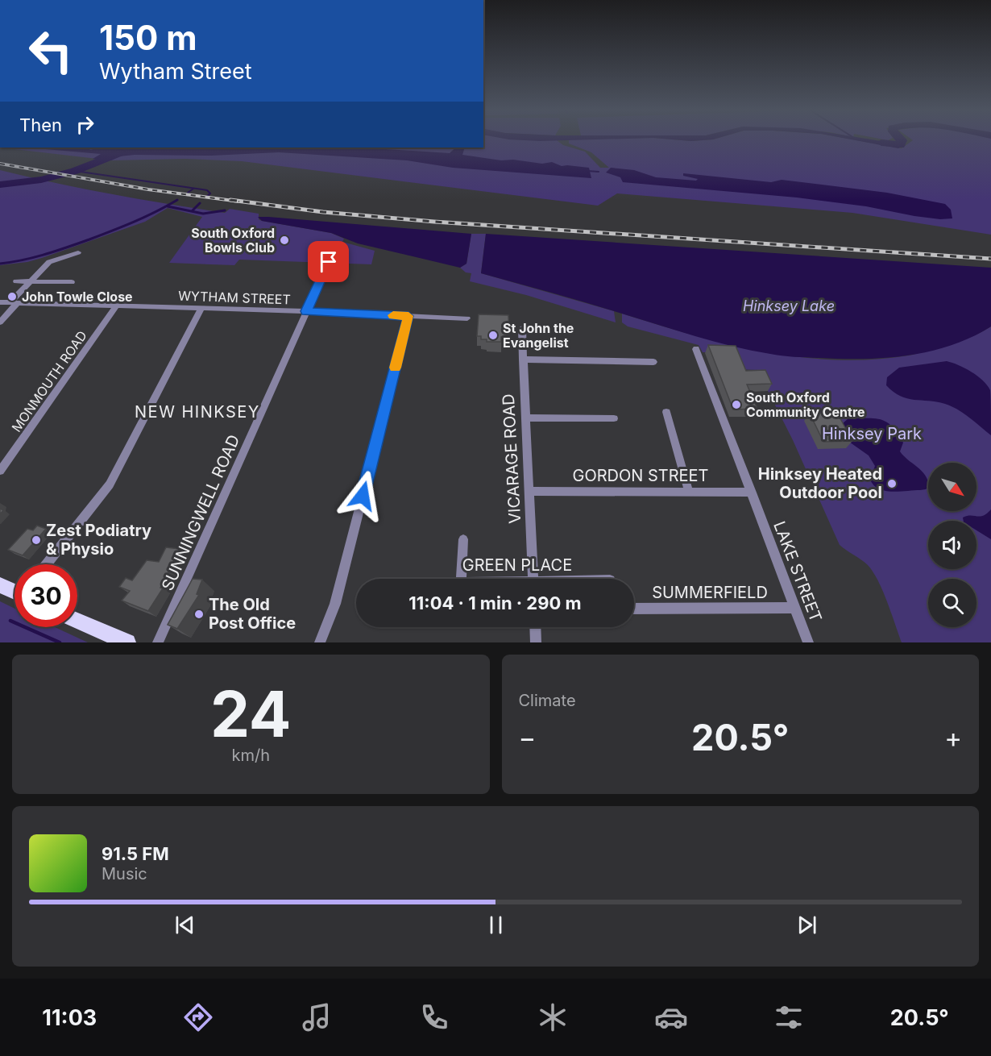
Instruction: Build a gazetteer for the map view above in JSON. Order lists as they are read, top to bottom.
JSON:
{
  "streets": {
    "street": [
      "WYTHAM STREET",
      "MONMOUTH ROAD",
      "VICARAGE ROAD",
      "GORDON STREET",
      "SUNNINGWELL ROAD",
      "LAKE STREET",
      "SUMMERFIELD"
    ]
  },
  "crossings": [
    ["WYTHAM STREET", "MONMOUTH ROAD"],
    ["WYTHAM STREET", "SUNNINGWELL ROAD"],
    ["VICARAGE ROAD", "GORDON STREET"],
    ["GORDON STREET", "LAKE STREET"],
    ["LAKE STREET", "SUMMERFIELD"]
  ],
  "districts": ["NEW HINKSEY"],
  "water": ["Hinksey Lake"],
  "parks": ["Hinksey Park"],
  "places": [
    "South Oxford Bowls Club",
    "John Towle Close",
    "St John the Evangelist",
    "South Oxford Community Centre",
    "Hinksey Heated Outdoor Pool",
    "Zest Podiatry & Physio",
    "The Old Post Office"
  ],
  "north": "bottom right",
  "page": {
    "turn": ["150 m", "Wytham Street"],
    "then": "Then",
    "limit": "30",
    "trip": "11:04 · 1 min · 290 m",
    "tile": [
      ["24", "km/h"],
      "Climate"
    ],
    "heat": ["−", "20.5°", "+"],
    "song": ["91.5 FM", "Music"],
    "tabs": ["11:03", "20.5°"]
  }
}
